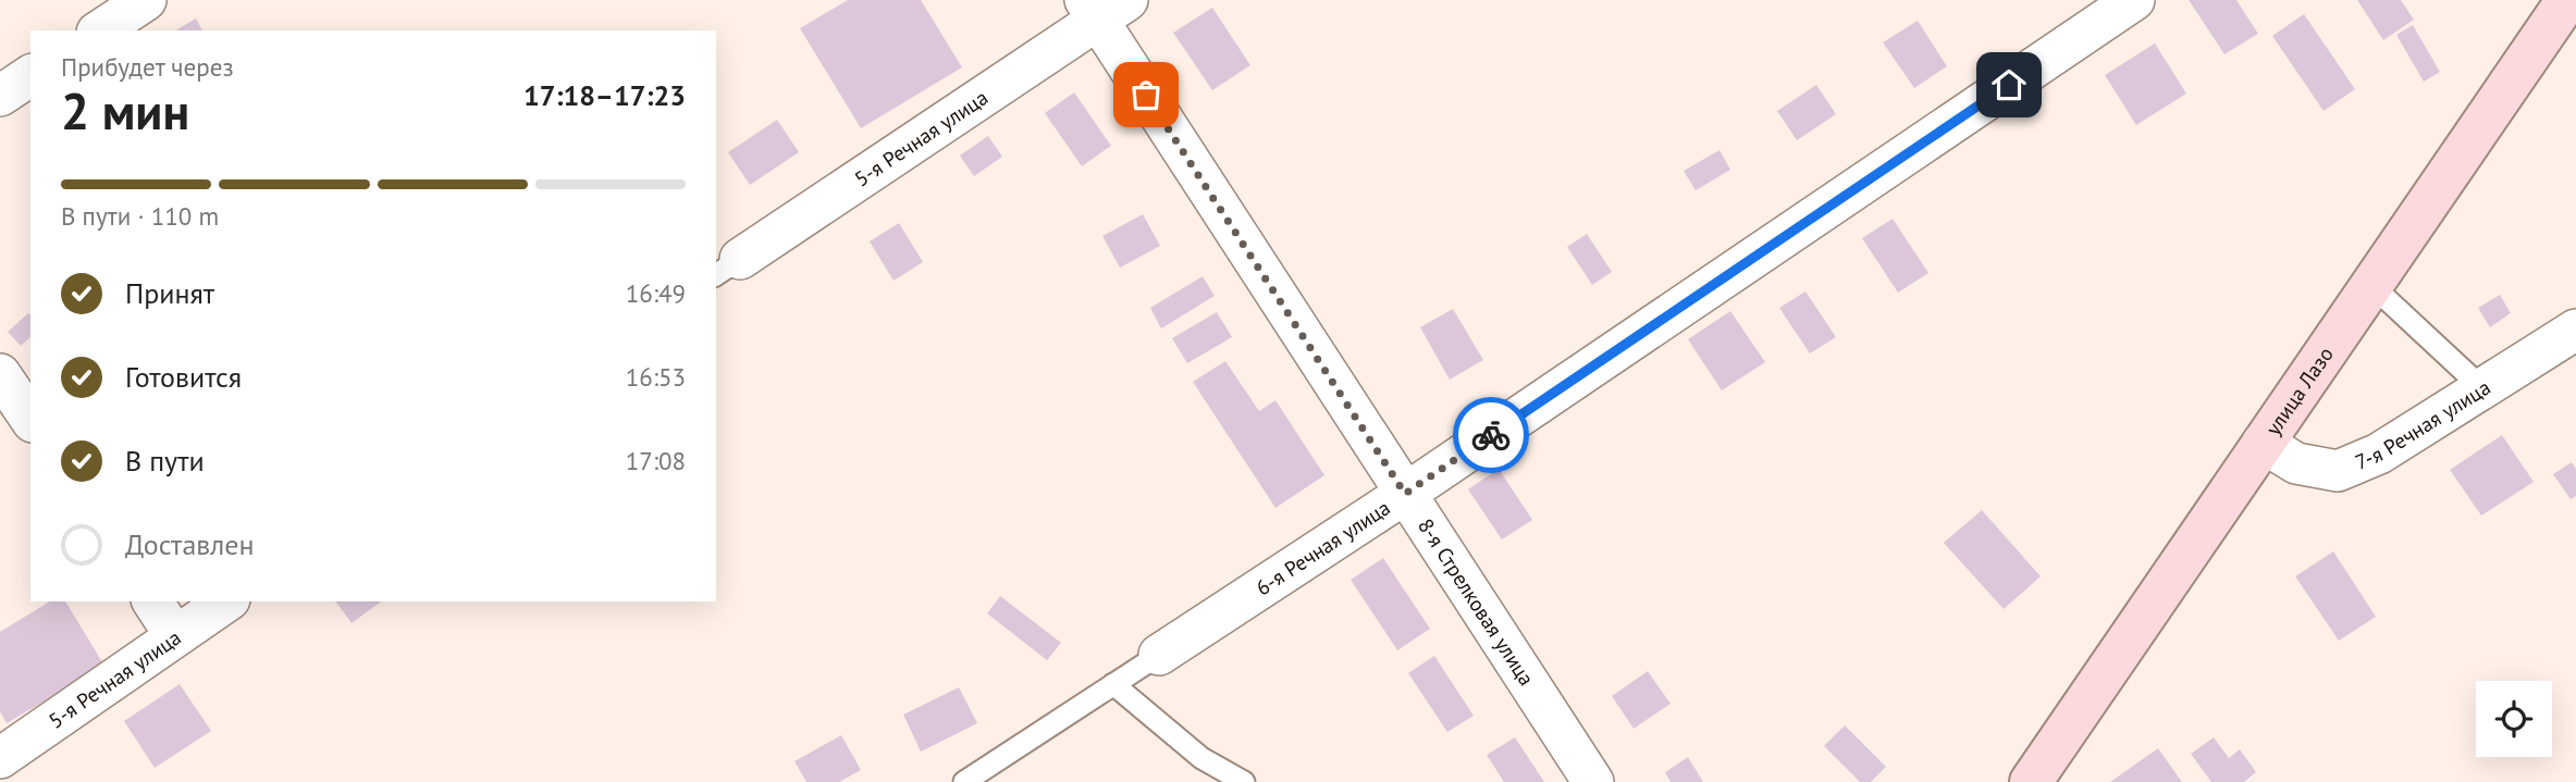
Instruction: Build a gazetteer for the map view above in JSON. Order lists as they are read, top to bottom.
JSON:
{
  "streets": {
    "main road": ["улица Лазо"],
    "street": [
      "5-я Речная улица",
      "7-я Речная улица",
      "6-я Речная улица",
      "8-я Стрелковая улица"
    ]
  },
  "crossings": [
    ["5-я Речная улица", "8-я Стрелковая улица"],
    ["улица Лазо", "7-я Речная улица"],
    ["6-я Речная улица", "8-я Стрелковая улица"]
  ],
  "page": {
    "heading": ["2 мин", "Прибудет через", "17:18–17:23"],
    "bar": "В пути · 110 m",
    "list": [
      ["Принят", "16:49"],
      ["Готовится", "16:53"],
      ["В пути", "17:08"],
      "Доставлен"
    ]
  }
}
